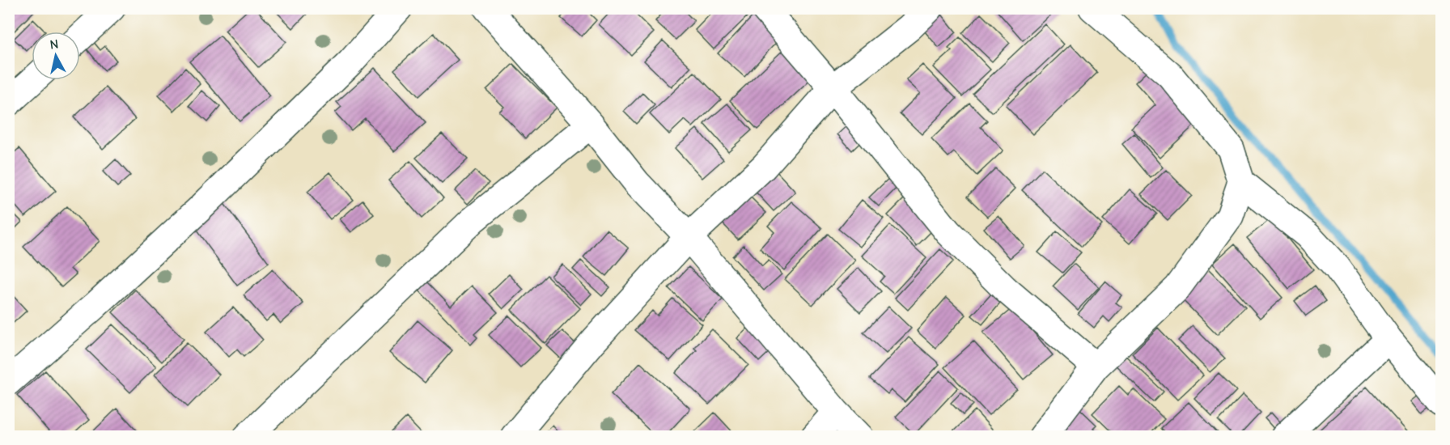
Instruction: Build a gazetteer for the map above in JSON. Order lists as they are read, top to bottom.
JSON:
{
  "north": "top"
}
